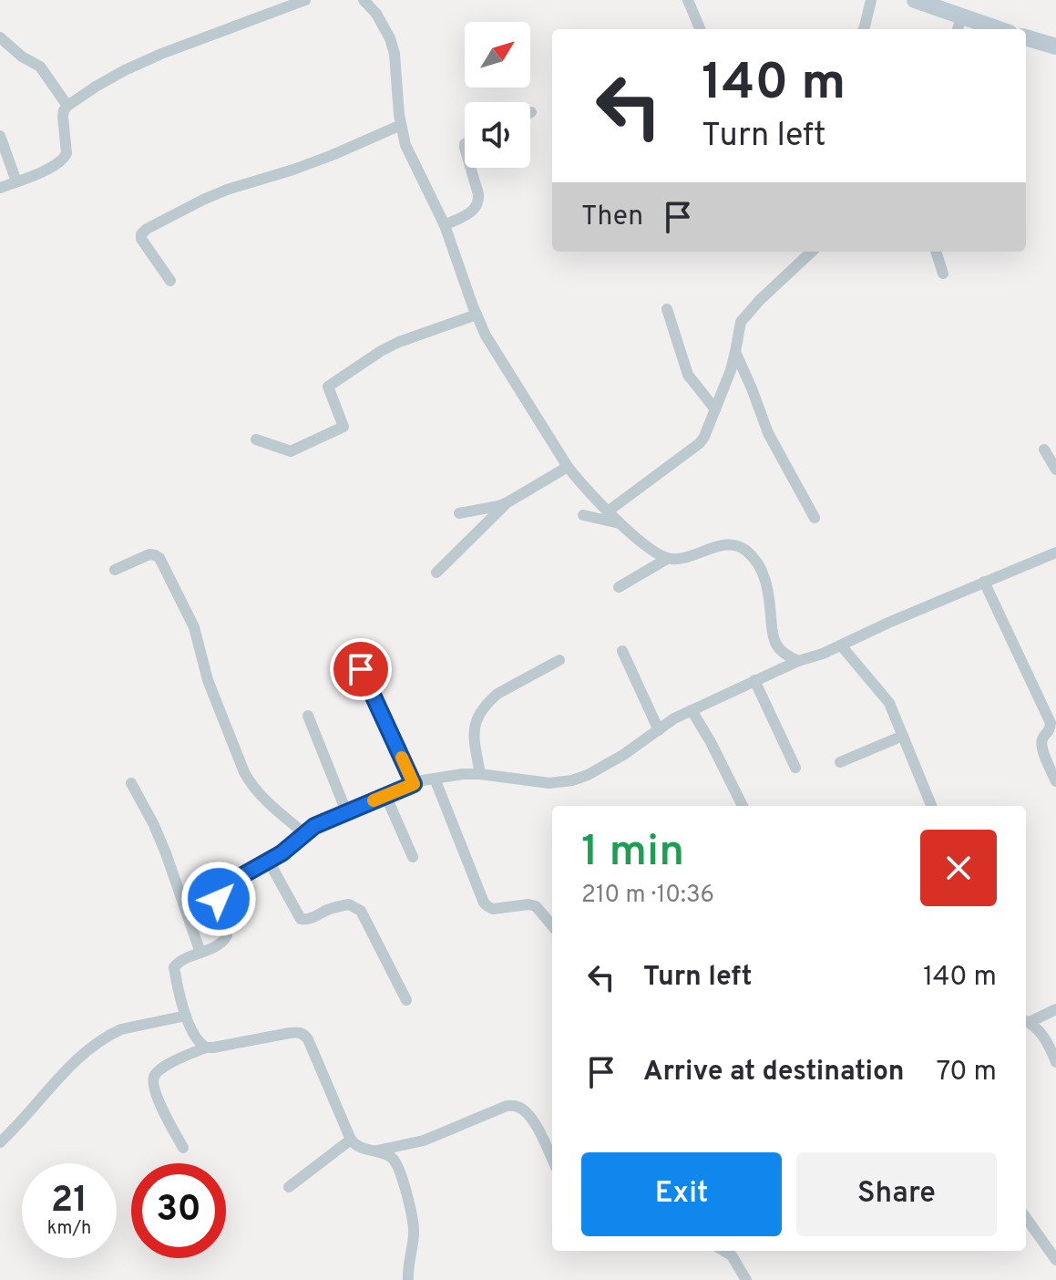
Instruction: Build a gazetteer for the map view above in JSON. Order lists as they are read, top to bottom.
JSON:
{
  "north": "top right",
  "page": {
    "turn": ["140 m", "Turn left"],
    "then": "Then",
    "heading": ["1 min", "210 m · 10:36"],
    "list": [
      {
        "name": "Turn left",
        "value": "140 m"
      },
      {
        "name": "Arrive at destination",
        "value": "70 m"
      }
    ],
    "buttons": ["Exit", "Share"],
    "speed": "21 km/h",
    "limit": "30"
  }
}
